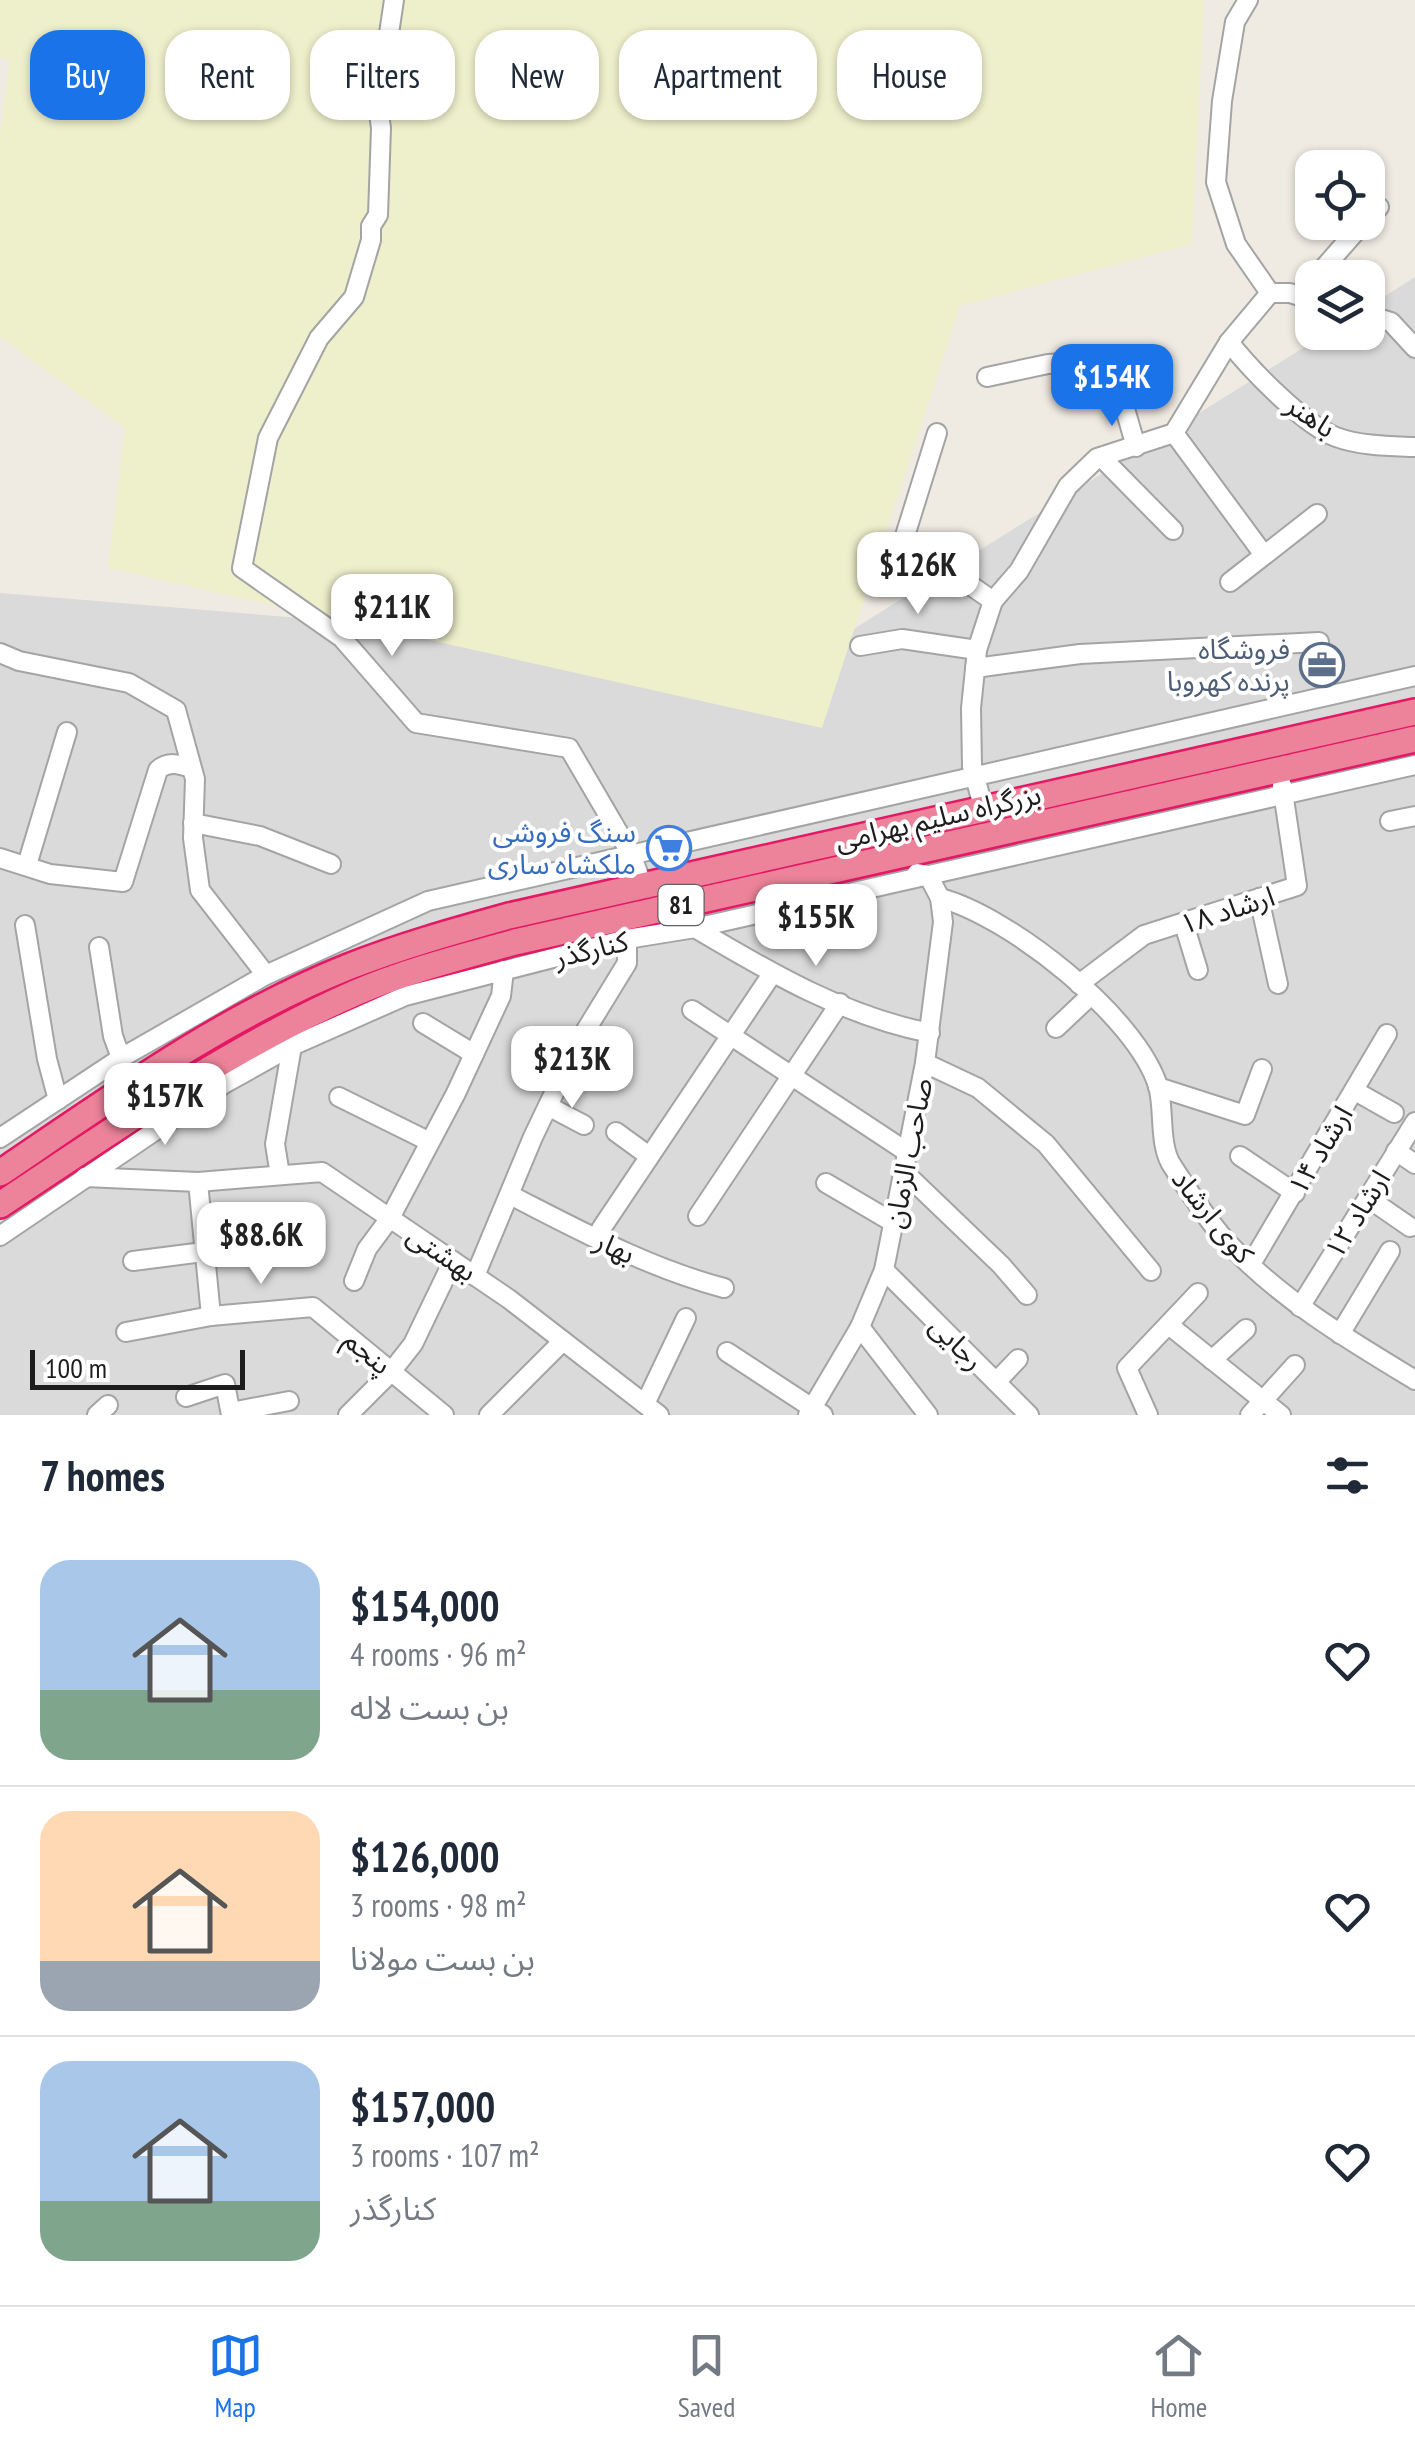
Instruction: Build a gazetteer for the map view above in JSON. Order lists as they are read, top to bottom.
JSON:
{
  "streets": {
    "highway": ["بزرگراه سلیم بهرامی", "81"],
    "street": [
      "باهنر",
      "ارشاد ۱۸",
      "کنارگذر",
      "ارشاد ۱۴",
      "صاحب الزمان",
      "ارشاد ۱۲",
      "کوی ارشاد",
      "بهار",
      "بهشتی",
      "رجایی",
      "پنجم"
    ]
  },
  "crossings": [
    ["بزرگراه سلیم بهرامی", "ارشاد ۱۸"],
    ["بزرگراه سلیم بهرامی", "کنارگذر"],
    ["ارشاد ۱۸", "کنارگذر"],
    ["ارشاد ۱۸", "کوی ارشاد"],
    ["کنارگذر", "صاحب الزمان"],
    ["ارشاد ۱۴", "کوی ارشاد"],
    ["صاحب الزمان", "کوی ارشاد"],
    ["صاحب الزمان", "رجایی"],
    ["ارشاد ۱۲", "کوی ارشاد"]
  ],
  "places": {
    "office": ["فروشگاه پرنده کهروبا"],
    "supermarket": ["سنگ فروشی ملکشاه ساری"]
  },
  "scale_bar": "100 m",
  "page": {
    "chip": [
      "Buy",
      "Rent",
      "Filters",
      "New",
      "Apartment",
      "House"
    ],
    "price": [
      "$154K",
      "$126K",
      "$211K",
      "$155K",
      "$213K",
      "$157K",
      "$88.6K"
    ],
    "scale": "100 m",
    "heading": "7 homes",
    "list": [
      {
        "name": "$154,000",
        "note": "4 rooms · 96 m² · بن بست لاله"
      },
      {
        "name": "$126,000",
        "note": "3 rooms · 98 m² · بن بست مولانا"
      },
      {
        "name": "$157,000",
        "note": "3 rooms · 107 m² · کنارگذر"
      }
    ],
    "tabs": ["Map", "Saved", "Home"]
  }
}
